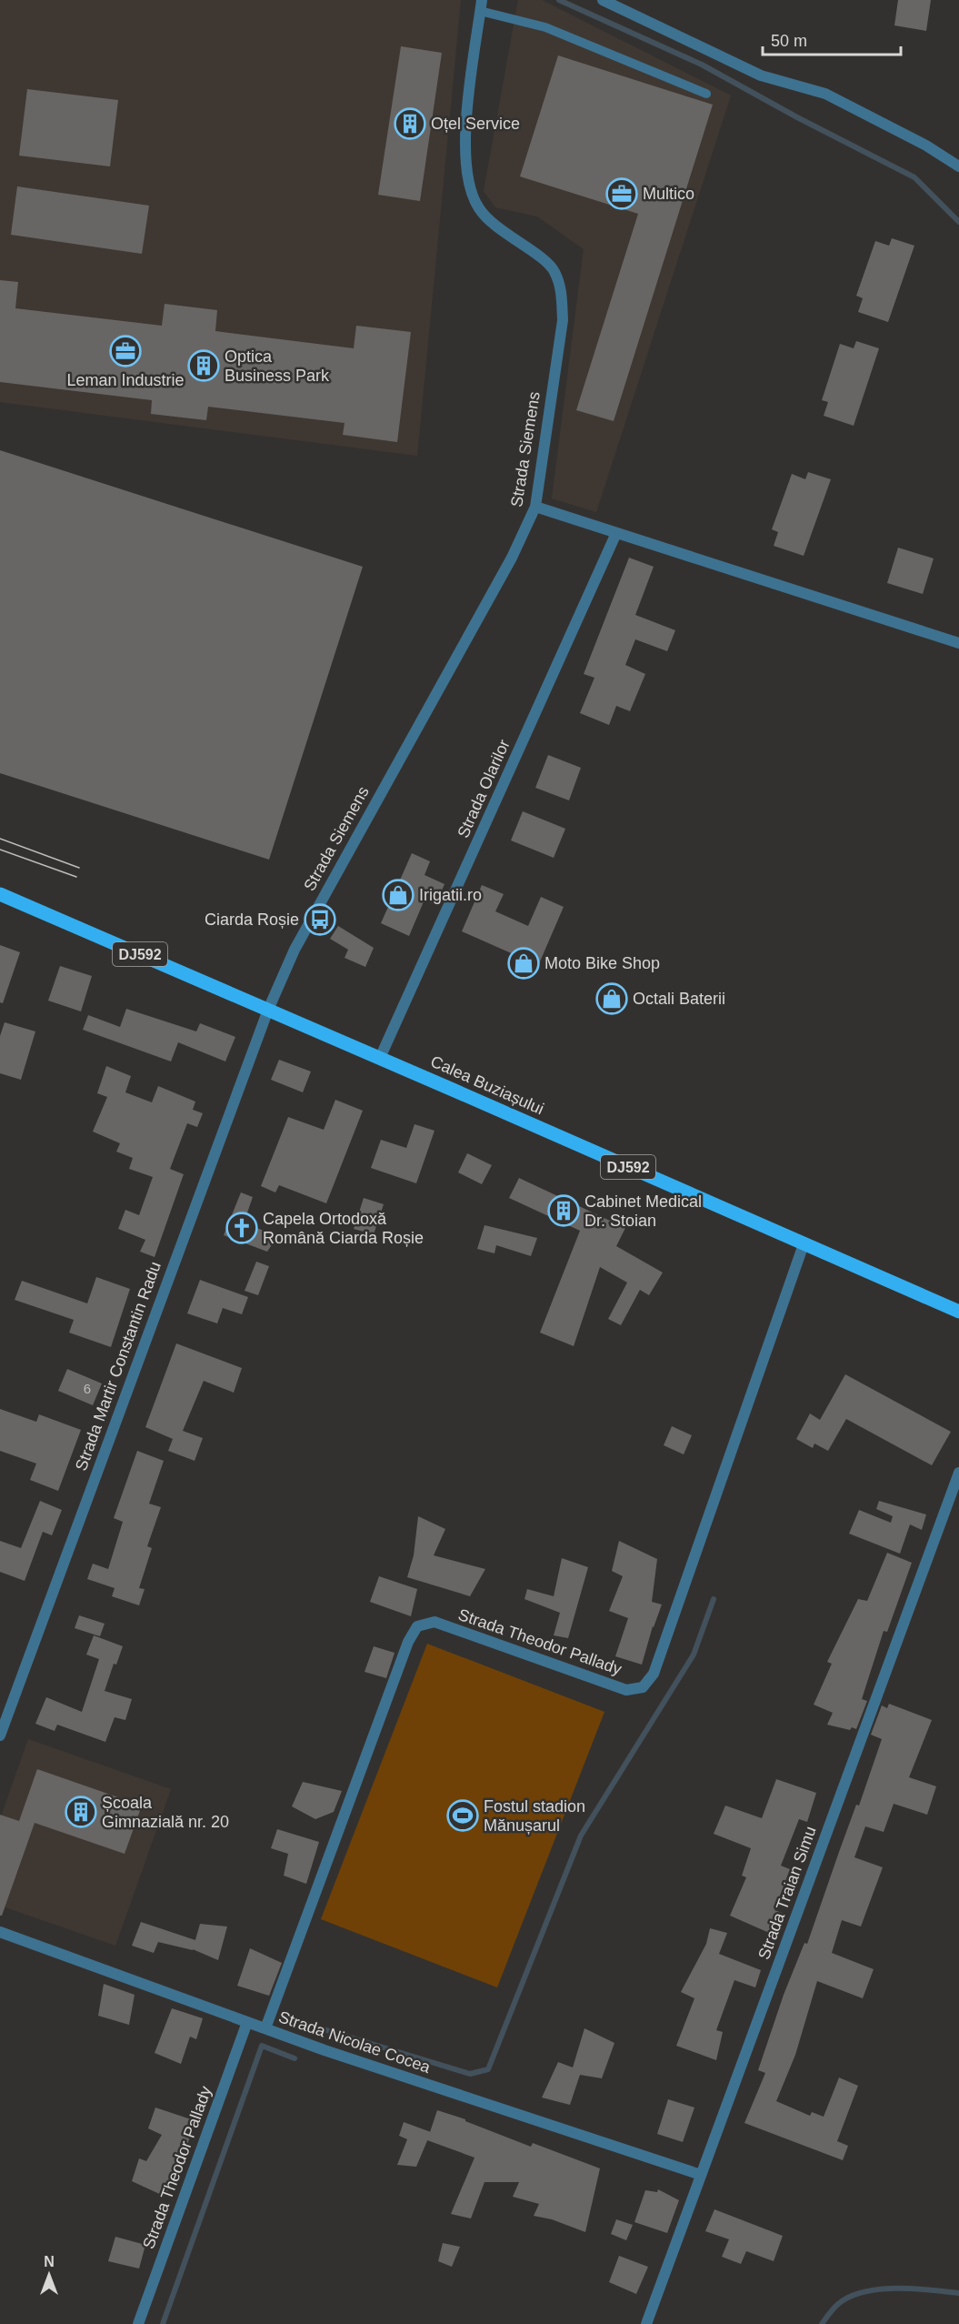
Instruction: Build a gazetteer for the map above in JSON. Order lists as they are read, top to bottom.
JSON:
{
  "streets": {
    "main road": ["DJ592", "Calea Buziașului"],
    "street": [
      "Strada Siemens",
      "Strada Olarilor",
      "Strada Martir Constantin Radu",
      "Strada Theodor Pallady",
      "Strada Traian Simu",
      "Strada Nicolae Cocea"
    ]
  },
  "crossings": [
    ["Strada Siemens", "Calea Buziașului"],
    ["Strada Siemens", "Strada Martir Constantin Radu"],
    ["Strada Olarilor", "Calea Buziașului"],
    ["Calea Buziașului", "Strada Martir Constantin Radu"],
    ["Calea Buziașului", "Strada Theodor Pallady"],
    ["Strada Theodor Pallady", "Strada Nicolae Cocea"],
    ["Strada Traian Simu", "Strada Nicolae Cocea"]
  ],
  "places": {
    "building": [
      "Oțel Service",
      "Optica Business Park",
      "Cabinet Medical Dr. Stoian",
      "Școala Gimnazială nr. 20"
    ],
    "office": ["Multico", "Leman Industrie"],
    "shop": ["Irigatii.ro", "Moto Bike Shop", "Octali Baterii"],
    "bus stop": ["Ciarda Roșie"],
    "church": ["Capela Ortodoxă Română Ciarda Roșie"],
    "sports": ["Fostul stadion Mănușarul"]
  },
  "house_numbers": ["6"],
  "scale_bar": "50 m",
  "north": "top"
}
